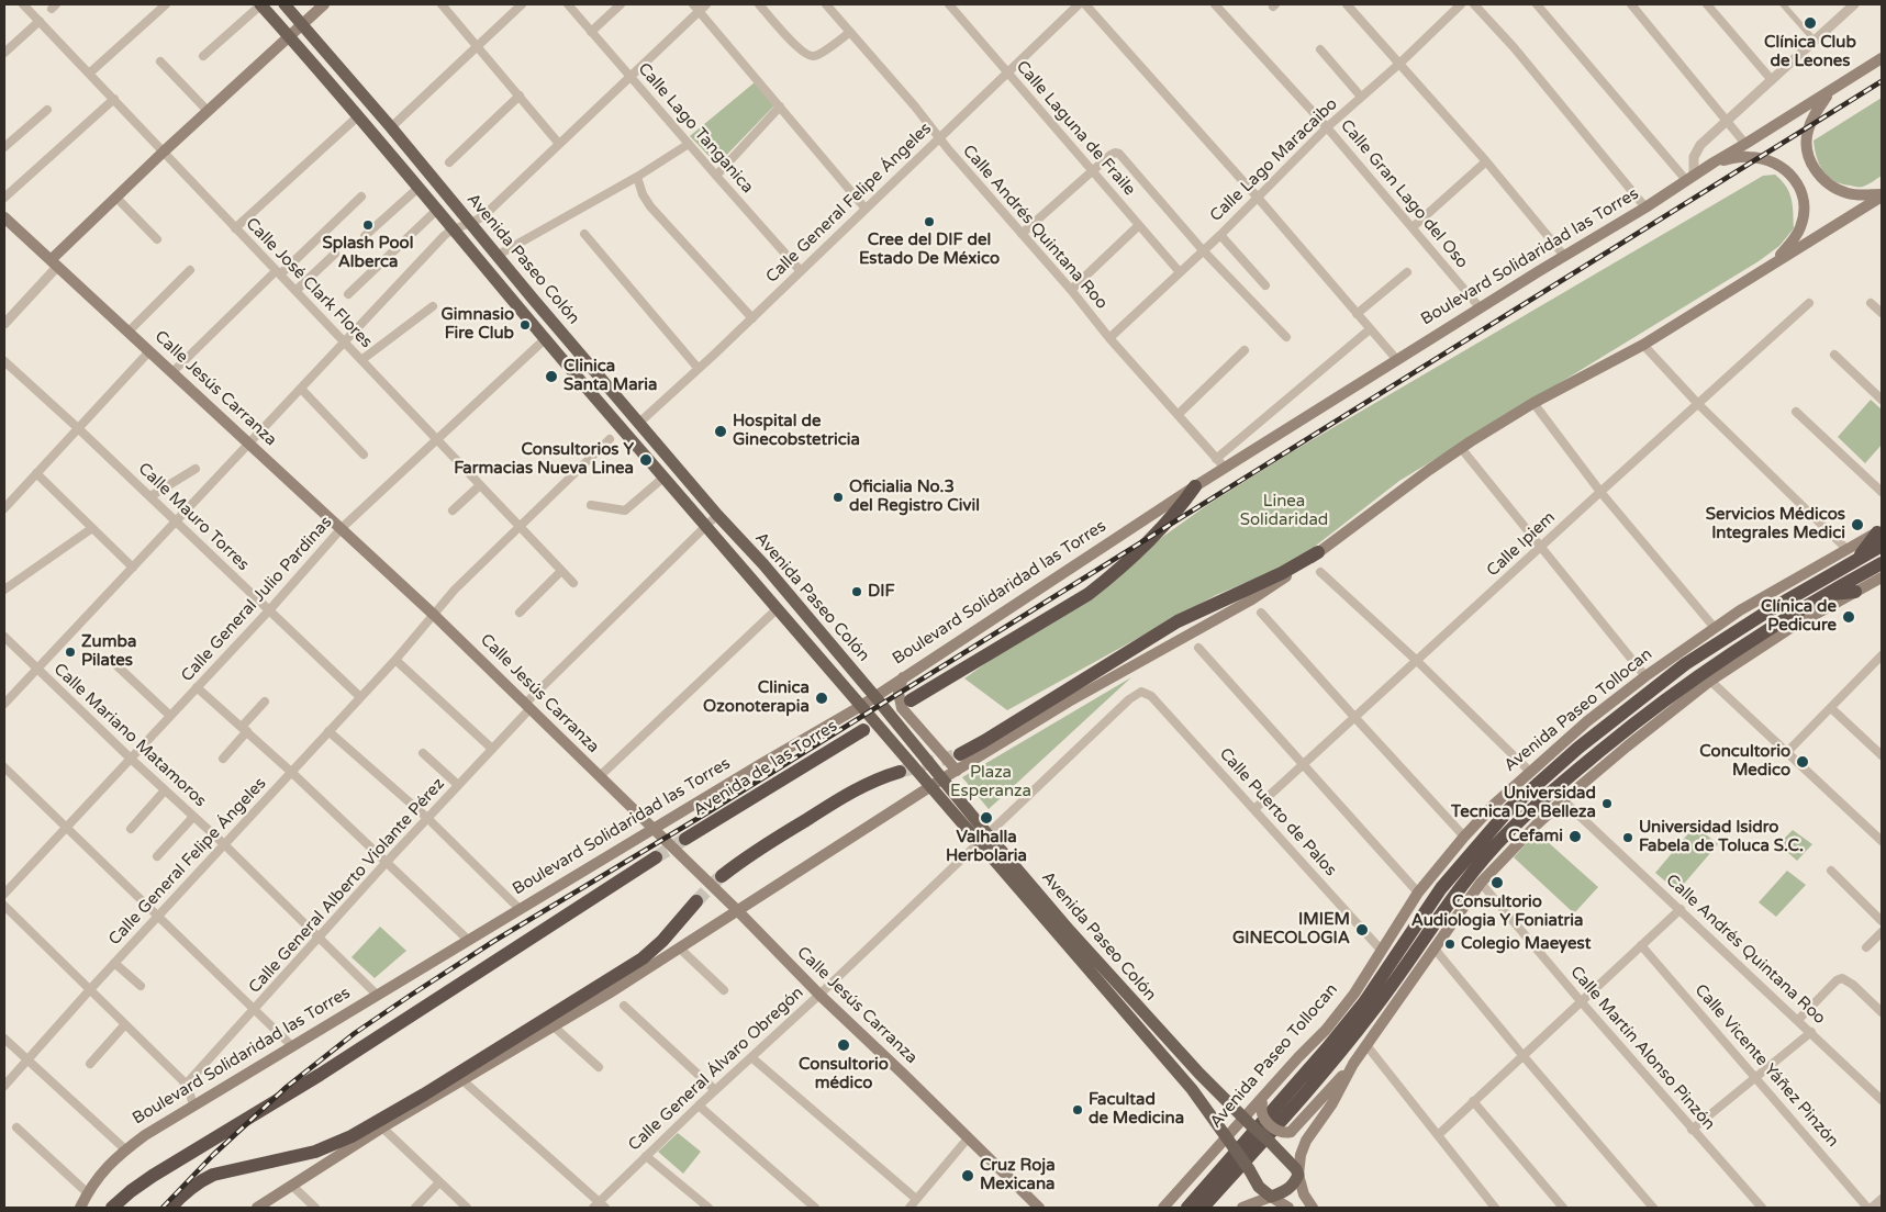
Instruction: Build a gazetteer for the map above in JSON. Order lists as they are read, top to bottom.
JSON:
{
  "streets": {
    "highway": ["Boulevard Solidaridad las Torres", "Avenida Paseo Tollocan", "Avenida de las Torres"],
    "main road": ["Avenida Paseo Colón", "Calle Jesús Carranza"],
    "street": [
      "Calle Lago Tanganica",
      "Calle Laguna de Fraile",
      "Calle Lago Maracaibo",
      "Calle Gran Lago del Oso",
      "Calle General Felipe Ángeles",
      "Calle Andrés Quintana Roo",
      "Calle José Clark Flores",
      "Calle Mauro Torres",
      "Calle Ipiem",
      "Calle General Julio Pardinas",
      "Calle Mariano Matamoros",
      "Calle Puerto de Palos",
      "Calle General Alberto Violante Pérez",
      "Calle Martín Alonso Pinzón",
      "Calle Vicente Yáñez Pinzón",
      "Calle General Álvaro Obregón"
    ]
  },
  "crossings": [
    ["Calle Lago Tanganica", "Calle General Felipe Ángeles"],
    ["Calle Laguna de Fraile", "Calle Lago Maracaibo"],
    ["Calle Laguna de Fraile", "Calle General Felipe Ángeles"],
    ["Calle Lago Maracaibo", "Calle Gran Lago del Oso"],
    ["Calle Lago Maracaibo", "Calle Andrés Quintana Roo"],
    ["Calle Gran Lago del Oso", "Boulevard Solidaridad las Torres"],
    ["Calle General Felipe Ángeles", "Calle Andrés Quintana Roo"],
    ["Calle General Felipe Ángeles", "Avenida Paseo Colón"],
    ["Calle General Felipe Ángeles", "Calle José Clark Flores"],
    ["Calle General Felipe Ángeles", "Calle Jesús Carranza"],
    ["Calle General Felipe Ángeles", "Calle Mauro Torres"],
    ["Calle General Felipe Ángeles", "Calle Mariano Matamoros"],
    ["Calle Andrés Quintana Roo", "Boulevard Solidaridad las Torres"],
    ["Boulevard Solidaridad las Torres", "Avenida Paseo Colón"],
    ["Boulevard Solidaridad las Torres", "Calle Jesús Carranza"],
    ["Boulevard Solidaridad las Torres", "Calle Mariano Matamoros"],
    ["Avenida Paseo Colón", "Calle General Julio Pardinas"],
    ["Avenida Paseo Colón", "Avenida Paseo Tollocan"],
    ["Avenida Paseo Colón", "Calle General Alberto Violante Pérez"],
    ["Avenida Paseo Colón", "Calle General Álvaro Obregón"],
    ["Calle José Clark Flores", "Calle General Julio Pardinas"],
    ["Calle Jesús Carranza", "Calle General Julio Pardinas"],
    ["Calle Jesús Carranza", "Calle General Alberto Violante Pérez"],
    ["Calle Jesús Carranza", "Calle General Álvaro Obregón"],
    ["Calle Mauro Torres", "Calle General Julio Pardinas"],
    ["Calle Ipiem", "Calle Puerto de Palos"],
    ["Calle General Julio Pardinas", "Calle Mariano Matamoros"],
    ["Avenida Paseo Tollocan", "Calle Puerto de Palos"],
    ["Calle Mariano Matamoros", "Calle General Alberto Violante Pérez"],
    ["Calle Puerto de Palos", "Calle General Álvaro Obregón"]
  ],
  "parks": ["Linea Solidaridad", "Plaza Esperanza"],
  "places": [
    "Clínica Club de Leones",
    "Cree del DIF del Estado De México",
    "Splash Pool Alberca",
    "Gimnasio Fire Club",
    "Clinica Santa Maria",
    "Hospital de Ginecobstetricia",
    "Consultorios Y Farmacias Nueva Linea",
    "Oficialia No.3 del Registro Civil",
    "Servicios Médicos Integrales Medici",
    "DIF",
    "Clínica de Pedicure",
    "Zumba Pilates",
    "Clinica Ozonoterapia",
    "Concultorio Medico",
    "Universidad Tecnica De Belleza",
    "Valhalla Herbolaria",
    "Cefami",
    "Universidad Isidro Fabela de Toluca S.C.",
    "Consultorio Audiologia Y Foniatria",
    "IMIEM GINECOLOGIA",
    "Colegio Maeyest",
    "Consultorio médico",
    "Facultad de Medicina",
    "Cruz Roja Mexicana"
  ]
}
